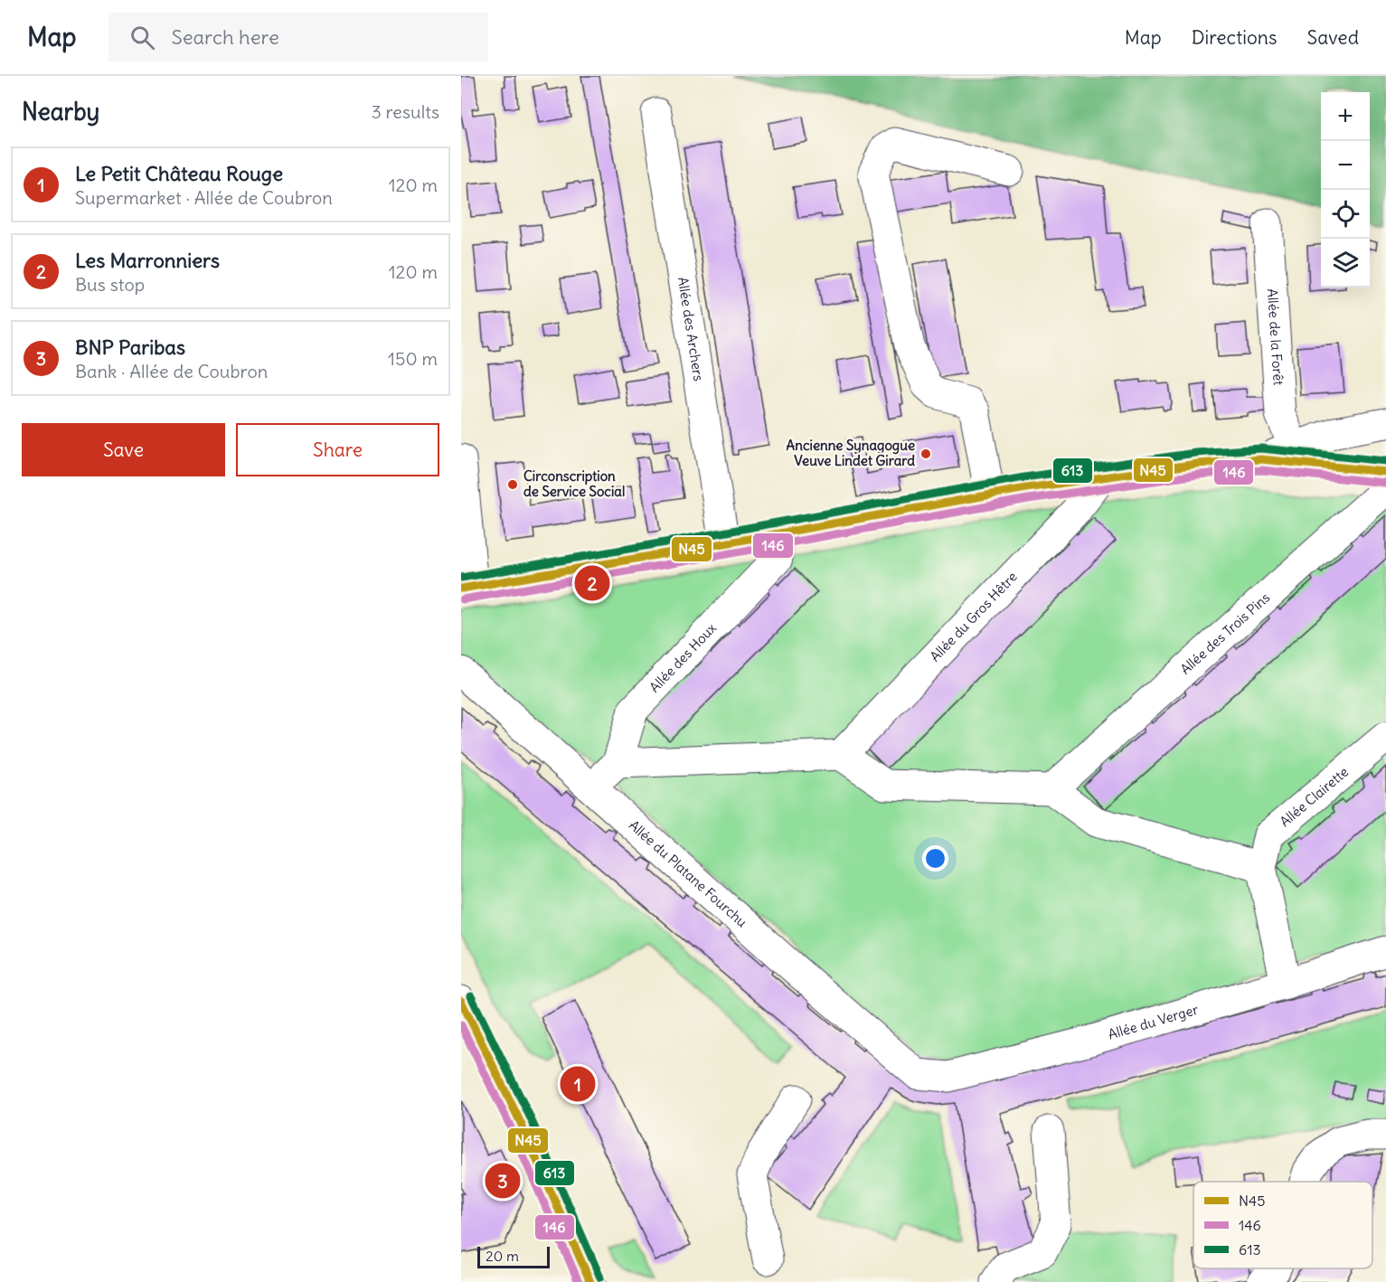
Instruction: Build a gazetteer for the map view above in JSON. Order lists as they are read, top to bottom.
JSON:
{
  "streets": {
    "street": [
      "Allée des Archers",
      "Allée de la Forêt",
      "Allée du Gros Hêtre",
      "Allée des Trois Pins",
      "Allée des Houx",
      "Allée Clairette",
      "Allée du Platane Fourchu",
      "Allée du Verger"
    ]
  },
  "crossings": [
    ["Allée des Houx", "Allée du Platane Fourchu"],
    ["Allée du Platane Fourchu", "Allée du Verger"]
  ],
  "places": ["Ancienne Synagogue Veuve Lindet Girard", "Circonscription de Service Social"],
  "lines": ["transit line 613", "transit line N45", "transit line 146"],
  "legend": ["N45", "146", "613"],
  "scale_bar": "20 m",
  "page": {
    "header": "Map",
    "search": "Search here",
    "nav": ["Map", "Directions", "Saved"],
    "heading": ["Nearby", "3 results"],
    "map_buttons": ["+", "−"],
    "list": [
      {
        "mark": "1",
        "name": "Le Petit Château Rouge",
        "note": "Supermarket · Allée de Coubron",
        "value": "120 m"
      },
      {
        "mark": "2",
        "name": "Les Marronniers",
        "note": "Bus stop",
        "value": "120 m"
      },
      {
        "mark": "3",
        "name": "BNP Paribas",
        "note": "Bank · Allée de Coubron",
        "value": "150 m"
      }
    ],
    "buttons": ["Save", "Share"],
    "pins": ["2", "1", "3"],
    "scale": "20 m"
  }
}
